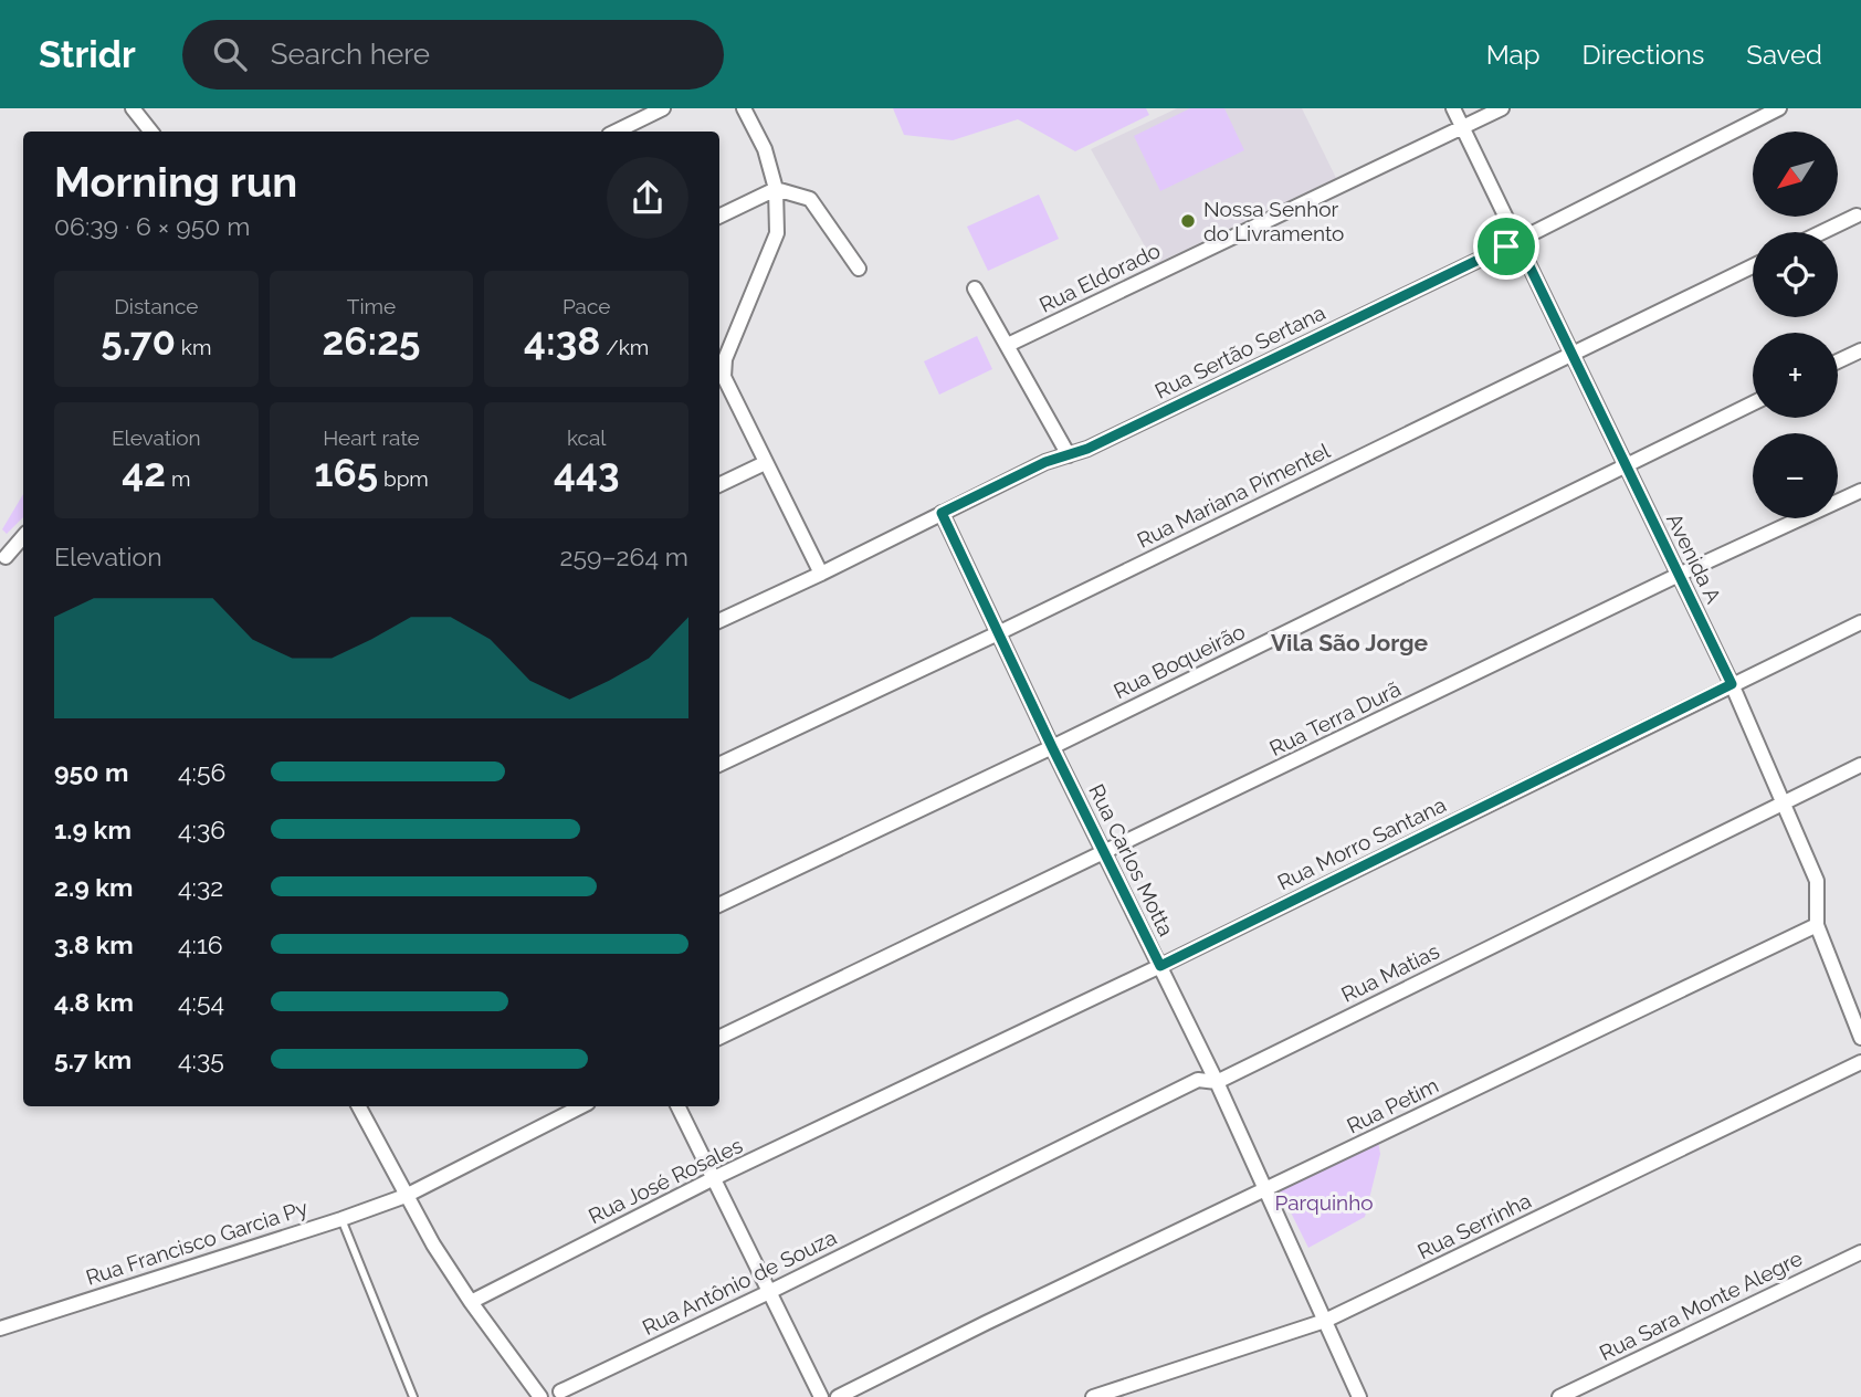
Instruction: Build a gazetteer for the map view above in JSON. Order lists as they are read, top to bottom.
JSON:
{
  "streets": {
    "street": [
      "Rua Eldorado",
      "Rua Sertão Sertana",
      "Rua Mariana Pímentel",
      "Avenida A",
      "Rua Boqueirão",
      "Rua Terra Durã",
      "Rua Morro Santana",
      "Rua Carlos Motta",
      "Rua Matias",
      "Rua Petim",
      "Rua José Rosales",
      "Rua Serrinha",
      "Rua Francisco Garcia Py",
      "Rua Antônio de Souza",
      "Rua Sara Monte Alegre"
    ]
  },
  "crossings": [
    ["Rua Eldorado", "Avenida A"],
    ["Rua Sertão Sertana", "Avenida A"],
    ["Rua Sertão Sertana", "Rua Carlos Motta"],
    ["Rua Mariana Pímentel", "Avenida A"],
    ["Rua Mariana Pímentel", "Rua Carlos Motta"],
    ["Avenida A", "Rua Boqueirão"],
    ["Avenida A", "Rua Terra Durã"],
    ["Avenida A", "Rua Morro Santana"],
    ["Avenida A", "Rua Matias"],
    ["Avenida A", "Rua Petim"],
    ["Rua Boqueirão", "Rua Carlos Motta"],
    ["Rua Terra Durã", "Rua Carlos Motta"],
    ["Rua Morro Santana", "Rua Carlos Motta"],
    ["Rua Morro Santana", "Rua José Rosales"],
    ["Rua Carlos Motta", "Rua Matias"],
    ["Rua Carlos Motta", "Rua Petim"],
    ["Rua Carlos Motta", "Rua Serrinha"],
    ["Rua Matias", "Rua Antônio de Souza"]
  ],
  "districts": ["Vila São Jorge"],
  "parks": ["Parquinho"],
  "places": ["Nossa Senhor do Livramento"],
  "north": "bottom left",
  "page": {
    "header": "Stridr",
    "search": "Search here",
    "nav": ["Map", "Directions", "Saved"],
    "map_buttons": ["+", "−"],
    "heading": ["Morning run", "06:39 · 6 × 950 m"],
    "stats": [
      ["Distance", "5.70 km"],
      ["Time", "26:25"],
      ["Pace", "4:38 /km"],
      ["Elevation", "42 m"],
      ["Heart rate", "165 bpm"],
      ["kcal", "443"]
    ],
    "chart": ["Elevation", "259–264 m"],
    "list": [
      {
        "name": "950 m",
        "note": "4:56"
      },
      {
        "name": "1.9 km",
        "note": "4:36"
      },
      {
        "name": "2.9 km",
        "note": "4:32"
      },
      {
        "name": "3.8 km",
        "note": "4:16"
      },
      {
        "name": "4.8 km",
        "note": "4:54"
      },
      {
        "name": "5.7 km",
        "note": "4:35"
      }
    ]
  }
}
